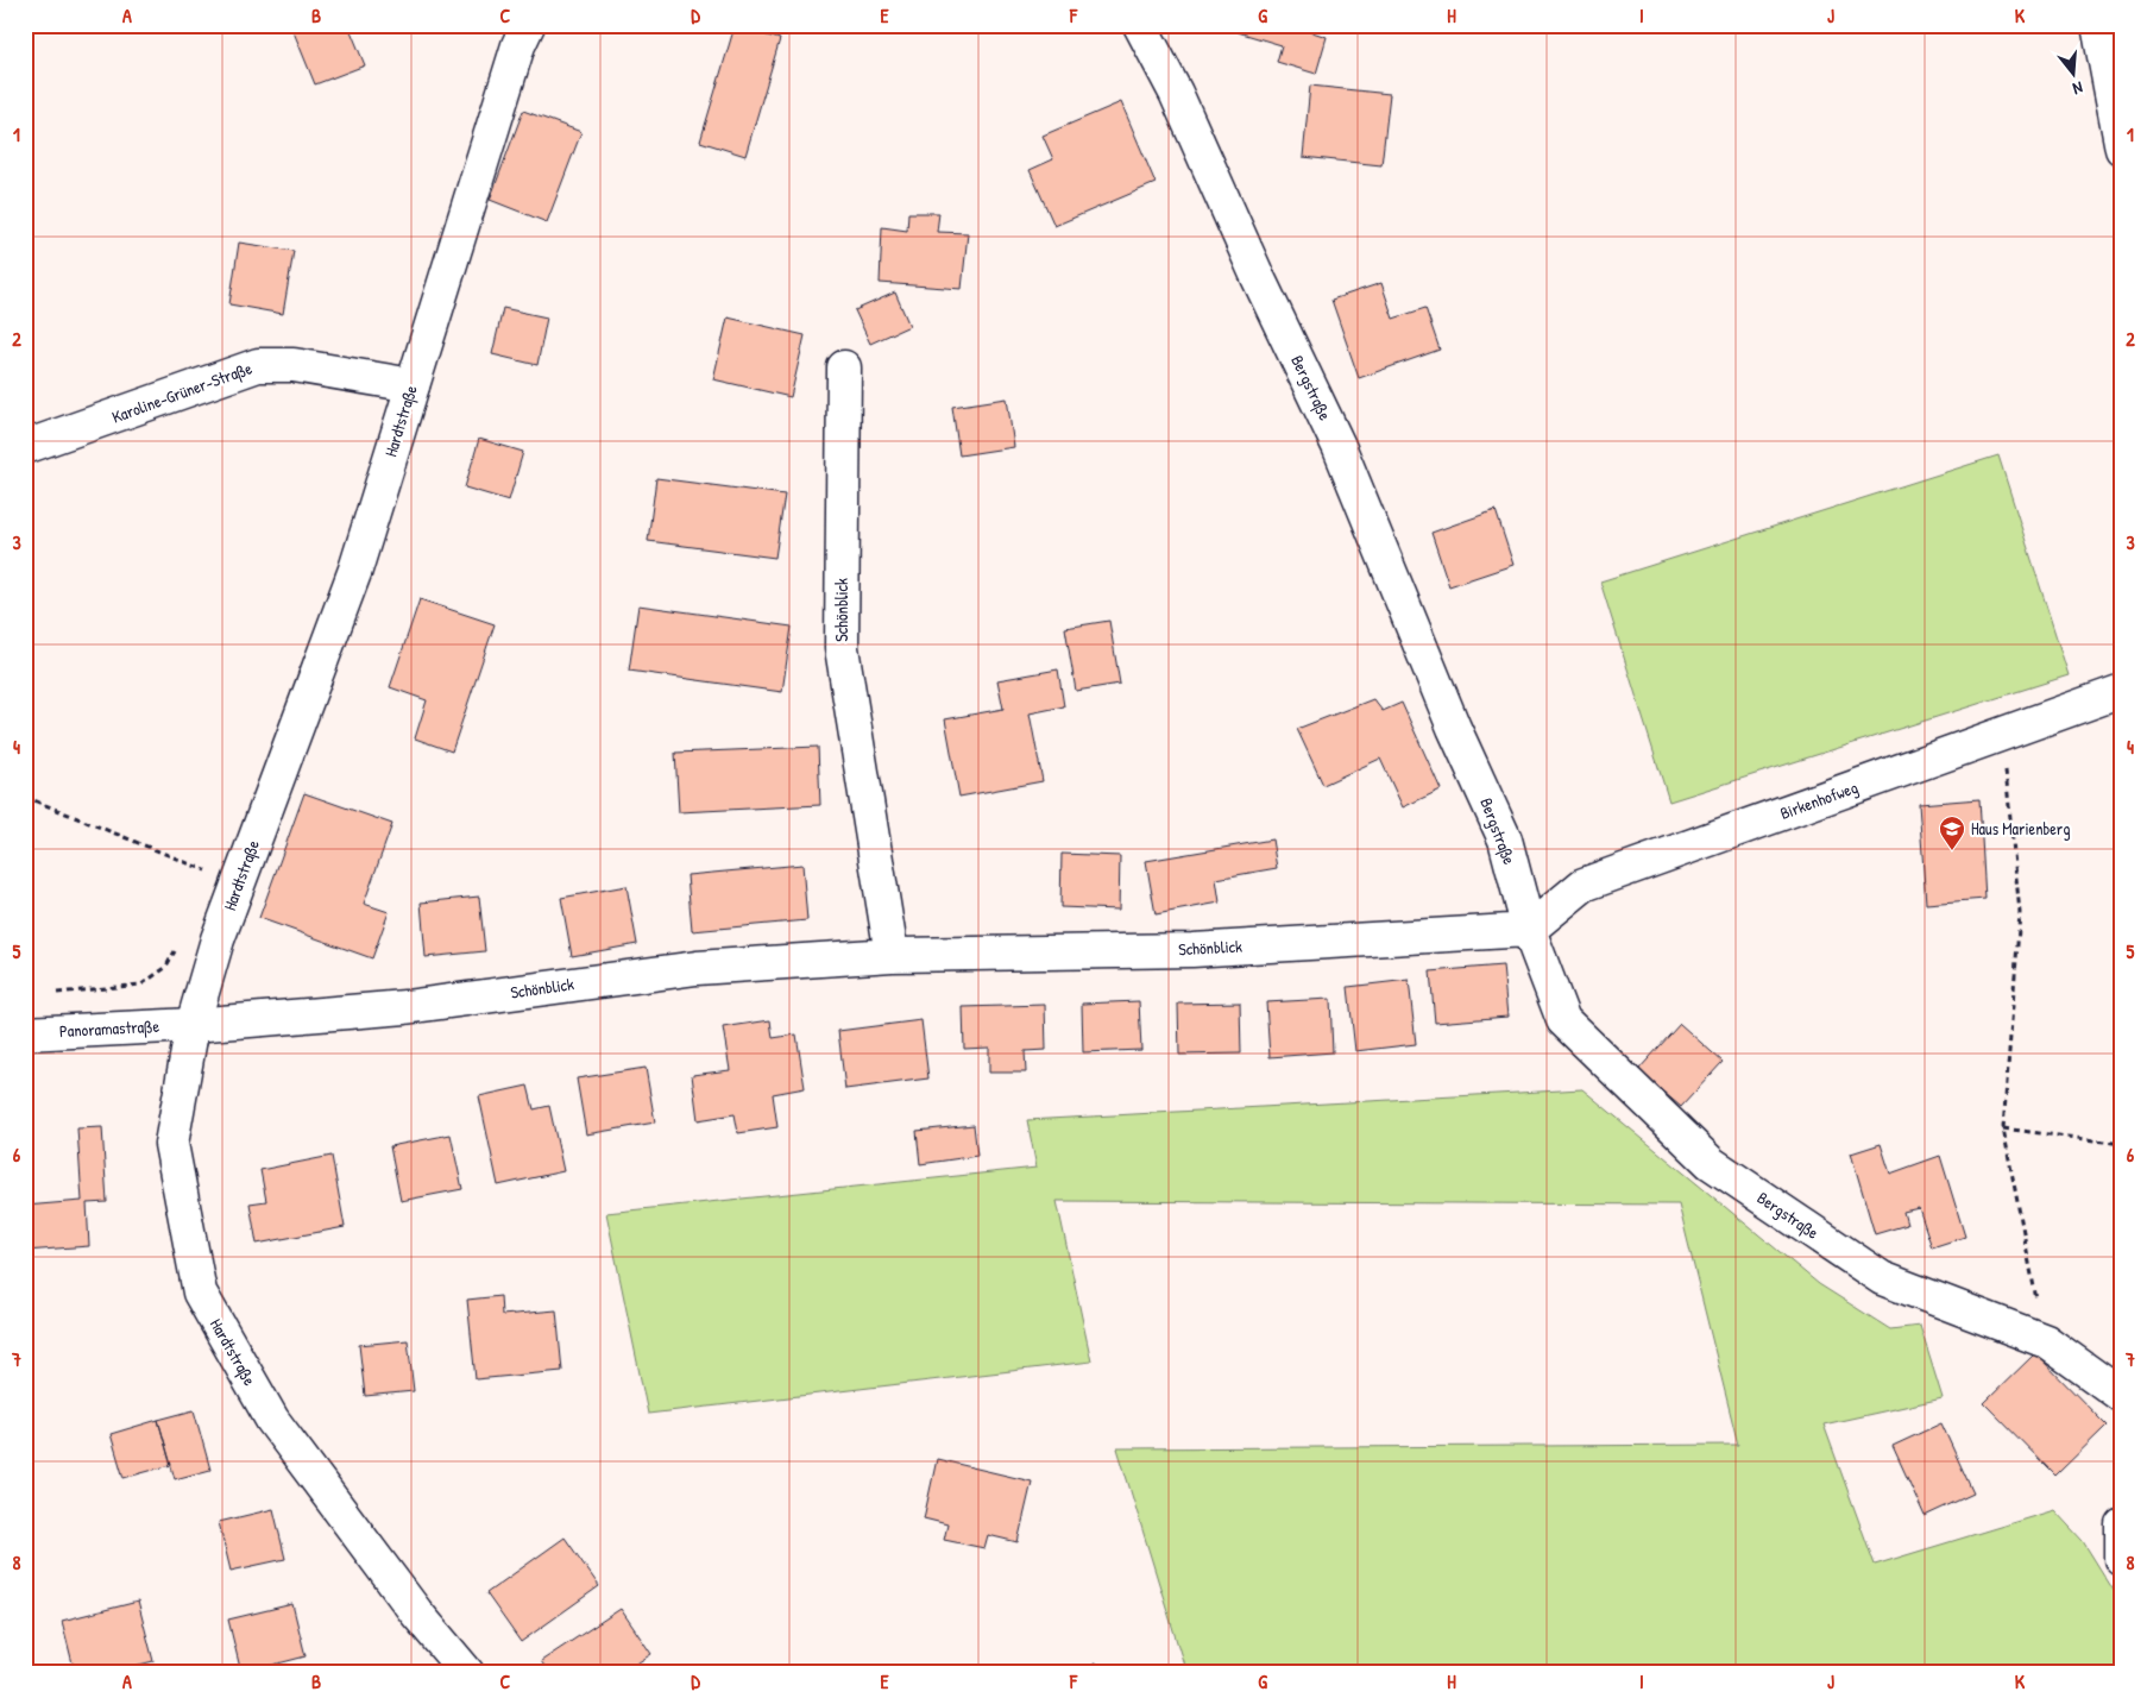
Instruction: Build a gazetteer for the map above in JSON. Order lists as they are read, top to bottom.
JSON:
{
  "streets": {
    "street": [
      "Bergstraße",
      "Karoline-Grüner-Straße",
      "Hardtstraße",
      "Schönblick",
      "Birkenhofweg",
      "Panoramastraße"
    ]
  },
  "crossings": [
    ["Bergstraße", "Schönblick"],
    ["Bergstraße", "Birkenhofweg"],
    ["Karoline-Grüner-Straße", "Hardtstraße"],
    ["Hardtstraße", "Schönblick"],
    ["Hardtstraße", "Panoramastraße"],
    ["Schönblick", "Birkenhofweg"],
    ["Schönblick", "Panoramastraße"]
  ],
  "places": {
    "school or university": ["Haus Marienberg"]
  },
  "north": "bottom",
  "grid": {
    "columns": [
      "A",
      "B",
      "C",
      "D",
      "E",
      "F",
      "G",
      "H",
      "I",
      "J",
      "K"
    ],
    "rows": [
      "1",
      "2",
      "3",
      "4",
      "5",
      "6",
      "7",
      "8"
    ]
  }
}
